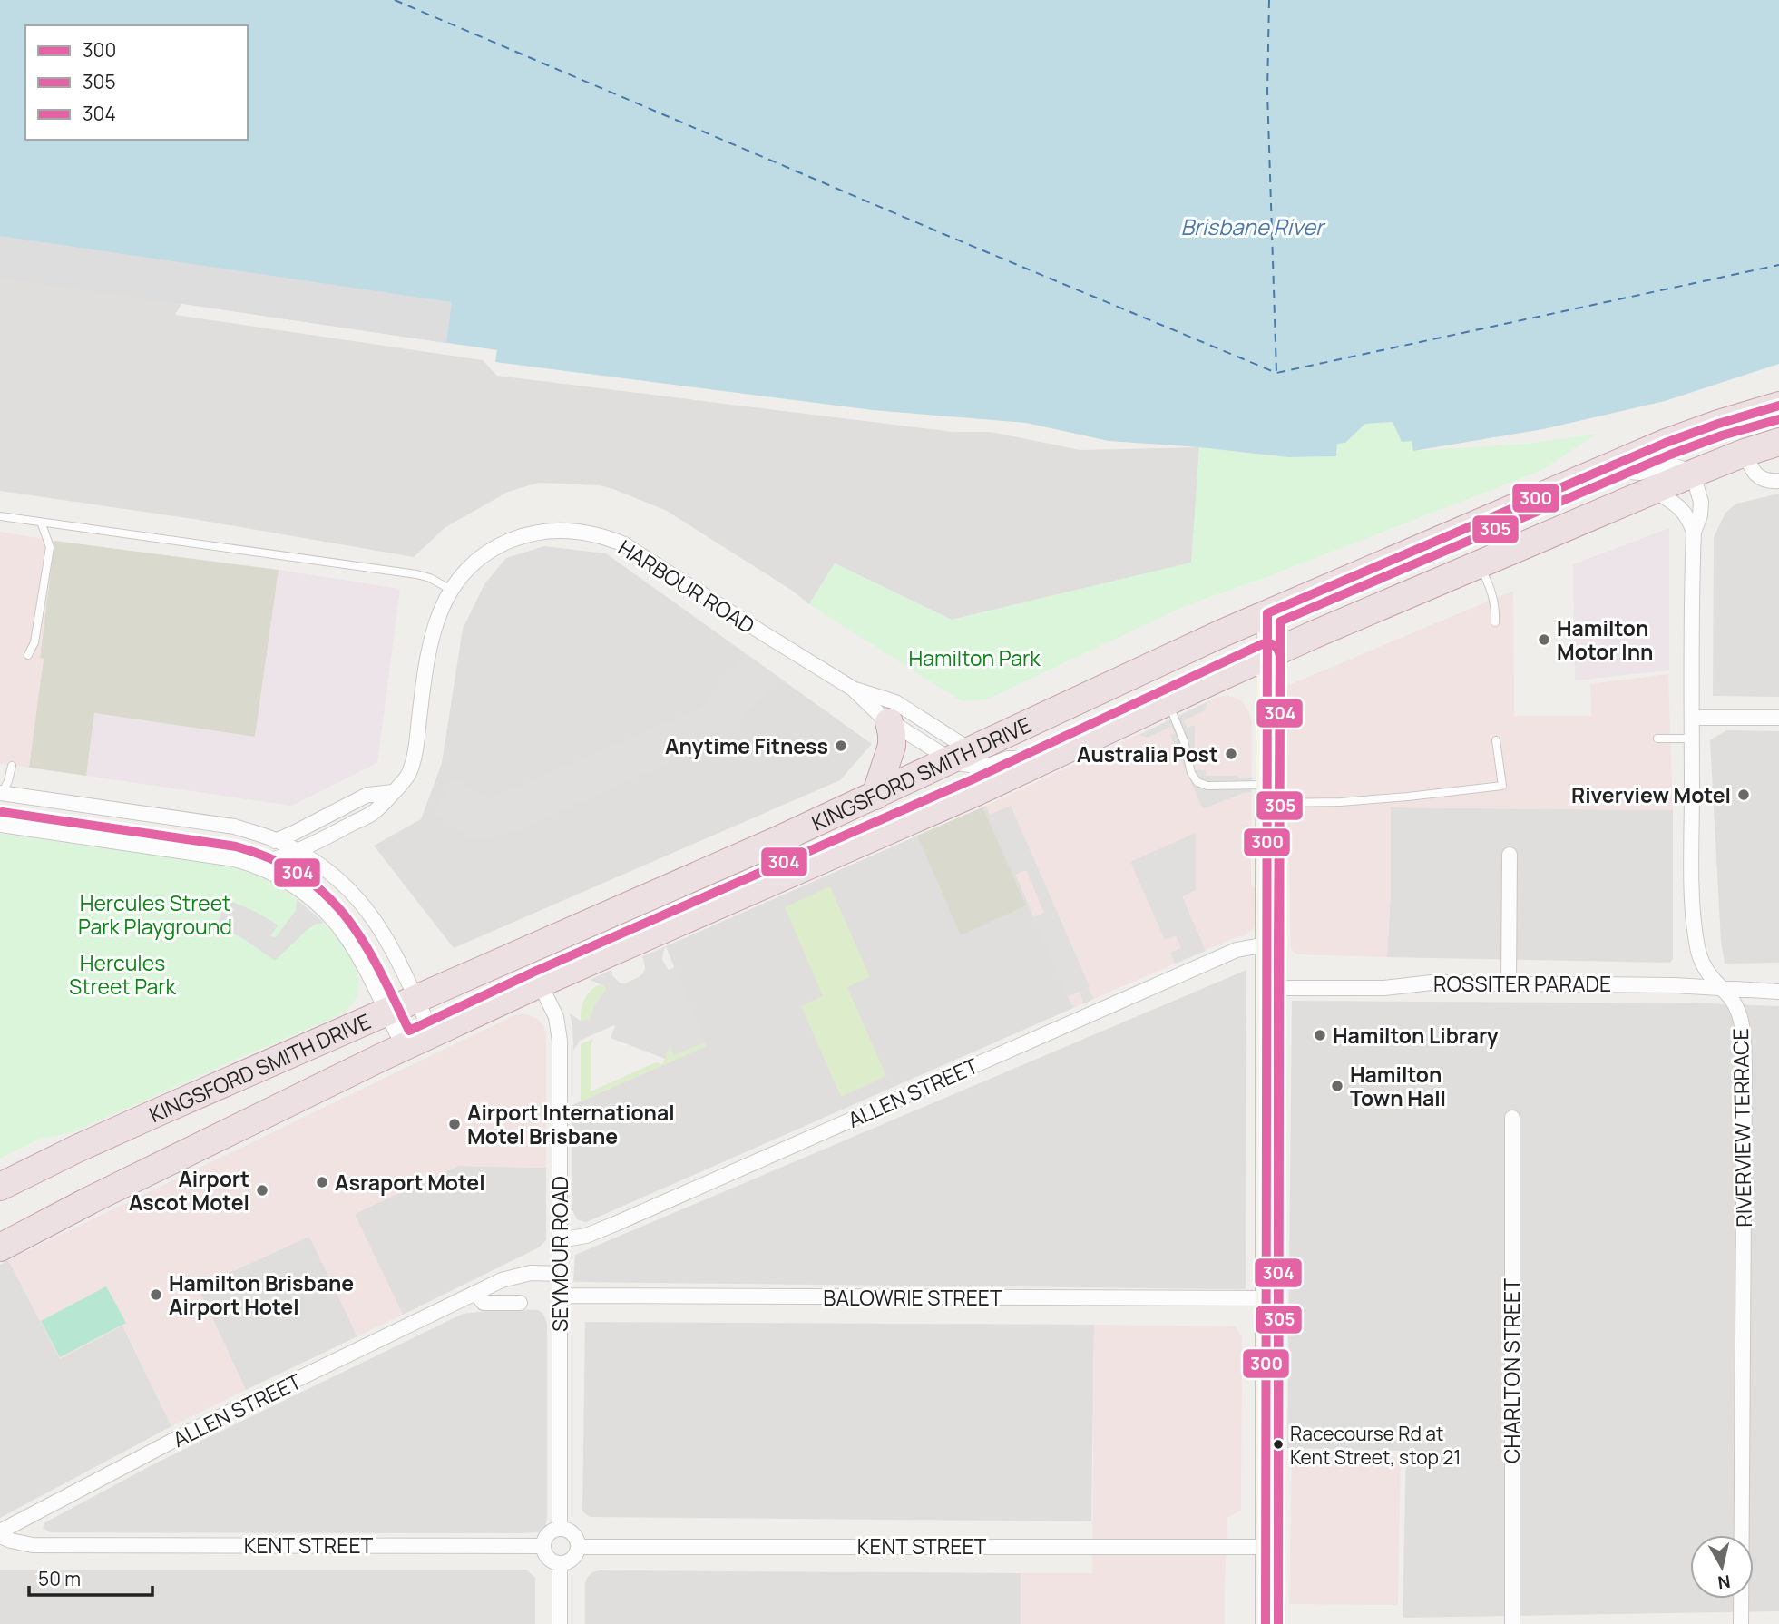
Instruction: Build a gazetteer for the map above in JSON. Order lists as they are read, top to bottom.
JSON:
{
  "streets": {
    "highway": ["KINGSFORD SMITH DRIVE"],
    "street": [
      "HARBOUR ROAD",
      "ROSSITER PARADE",
      "ALLEN STREET",
      "RIVERVIEW TERRACE",
      "SEYMOUR ROAD",
      "BALOWRIE STREET",
      "CHARLTON STREET",
      "KENT STREET"
    ]
  },
  "crossings": [
    ["HARBOUR ROAD", "KINGSFORD SMITH DRIVE"],
    ["KINGSFORD SMITH DRIVE", "RIVERVIEW TERRACE"],
    ["KINGSFORD SMITH DRIVE", "SEYMOUR ROAD"],
    ["ROSSITER PARADE", "RIVERVIEW TERRACE"],
    ["ALLEN STREET", "SEYMOUR ROAD"],
    ["ALLEN STREET", "KENT STREET"],
    ["SEYMOUR ROAD", "BALOWRIE STREET"],
    ["SEYMOUR ROAD", "KENT STREET"]
  ],
  "water": ["Brisbane River"],
  "parks": ["Hamilton Park", "Hercules Street Park Playground", "Hercules Street Park"],
  "places": [
    "Hamilton Motor Inn",
    "Anytime Fitness",
    "Australia Post",
    "Riverview Motel",
    "Hamilton Library",
    "Hamilton Town Hall",
    "Airport International Motel Brisbane",
    "Asraport Motel",
    "Airport Ascot Motel",
    "Hamilton Brisbane Airport Hotel",
    "Racecourse Rd at Kent Street, stop 21"
  ],
  "lines": ["transit line 300", "transit line 305", "transit line 304"],
  "legend": ["300", "305", "304"],
  "scale_bar": "50 m",
  "north": "bottom"
}
